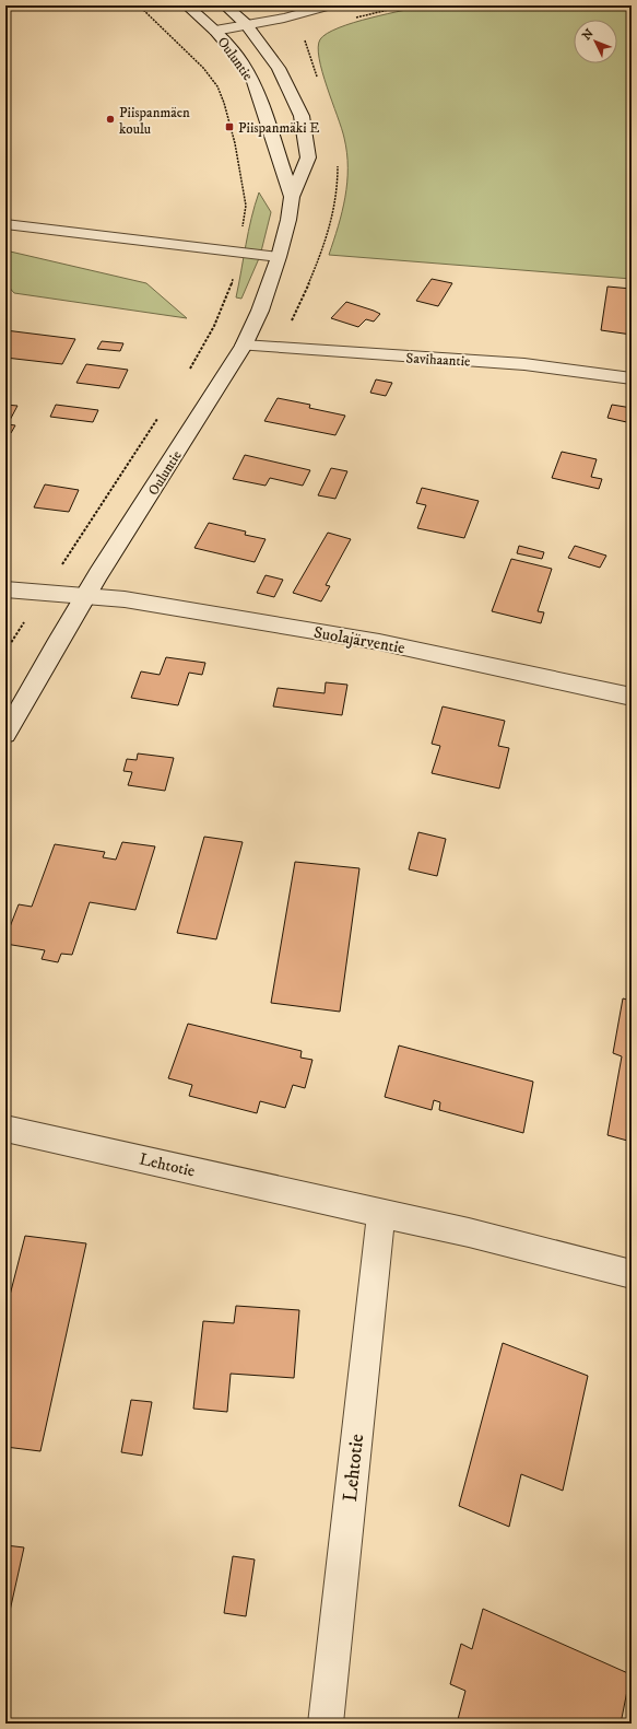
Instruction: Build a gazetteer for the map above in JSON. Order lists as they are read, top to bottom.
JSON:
{
  "streets": {
    "main road": [
      "Ouluntie",
      "Savihaantie",
      "Suolajärventie",
      "Lehtotie"
    ]
  },
  "crossings": [
    ["Ouluntie", "Savihaantie"],
    ["Ouluntie", "Suolajärventie"]
  ],
  "places": {
    "other": ["Piispanmäen koulu"],
    "transit": ["Piispanmäki E"]
  },
  "north": "top left"
}
